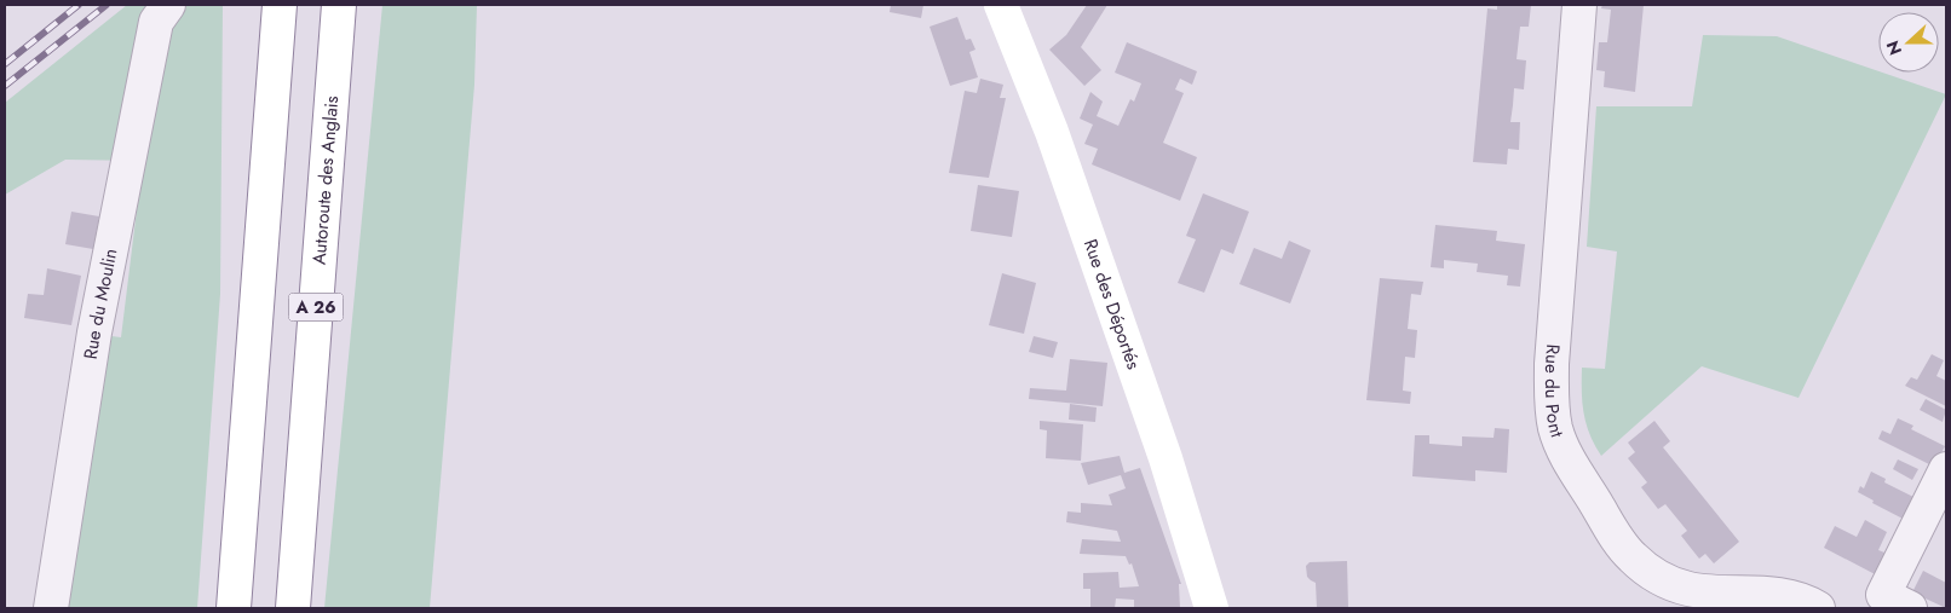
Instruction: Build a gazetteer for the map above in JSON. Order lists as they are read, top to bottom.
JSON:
{
  "streets": {
    "main road": ["Autoroute des Anglais", "Rue des Déportés", "A 26"],
    "street": ["Rue du Moulin", "Rue du Pont"]
  },
  "north": "left"
}
